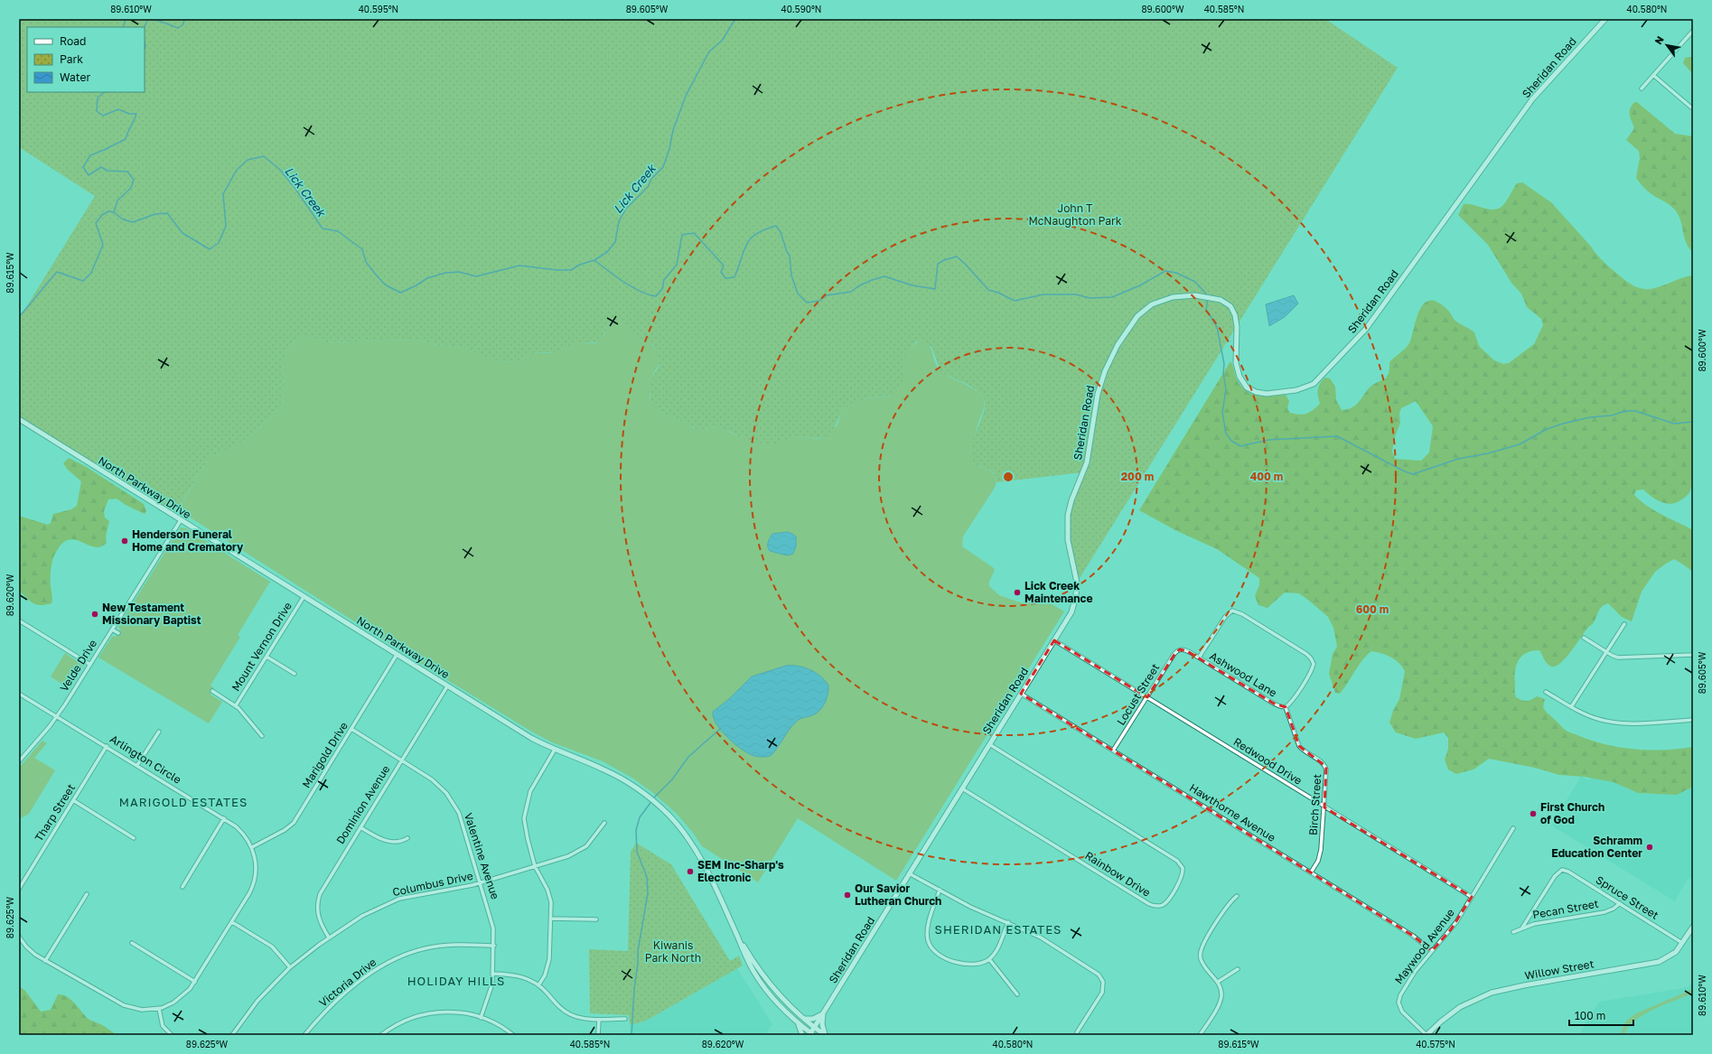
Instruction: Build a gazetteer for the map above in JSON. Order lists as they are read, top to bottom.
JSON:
{
  "streets": {
    "street": [
      "Sheridan Road",
      "North Parkway Drive",
      "Mount Vernon Drive",
      "Velde Drive",
      "Ashwood Lane",
      "Locust Street",
      "Marigold Drive",
      "Arlington Circle",
      "Redwood Drive",
      "Dominion Avenue",
      "Birch Street",
      "Tharp Street",
      "Hawthorne Avenue",
      "Valentine Avenue",
      "Rainbow Drive",
      "Columbus Drive",
      "Spruce Street",
      "Pecan Street",
      "Maywood Avenue",
      "Willow Street",
      "Victoria Drive"
    ]
  },
  "crossings": [
    ["Sheridan Road", "North Parkway Drive"],
    ["Sheridan Road", "Redwood Drive"],
    ["Sheridan Road", "Hawthorne Avenue"],
    ["Sheridan Road", "Rainbow Drive"],
    ["North Parkway Drive", "Mount Vernon Drive"],
    ["North Parkway Drive", "Velde Drive"],
    ["North Parkway Drive", "Marigold Drive"],
    ["North Parkway Drive", "Dominion Avenue"],
    ["Velde Drive", "Arlington Circle"],
    ["Ashwood Lane", "Locust Street"],
    ["Ashwood Lane", "Birch Street"],
    ["Locust Street", "Redwood Drive"],
    ["Locust Street", "Hawthorne Avenue"],
    ["Marigold Drive", "Arlington Circle"],
    ["Marigold Drive", "Valentine Avenue"],
    ["Arlington Circle", "Tharp Street"],
    ["Redwood Drive", "Birch Street"],
    ["Redwood Drive", "Maywood Avenue"],
    ["Dominion Avenue", "Valentine Avenue"],
    ["Dominion Avenue", "Columbus Drive"],
    ["Birch Street", "Hawthorne Avenue"],
    ["Hawthorne Avenue", "Maywood Avenue"],
    ["Valentine Avenue", "Columbus Drive"],
    ["Valentine Avenue", "Victoria Drive"],
    ["Spruce Street", "Pecan Street"],
    ["Spruce Street", "Willow Street"],
    ["Maywood Avenue", "Willow Street"]
  ],
  "districts": ["MARIGOLD ESTATES", "SHERIDAN ESTATES", "HOLIDAY HILLS"],
  "water": ["Lick Creek"],
  "parks": ["John T McNaughton Park", "Kiwanis Park North"],
  "places": [
    "Henderson Funeral Home and Crematory",
    "Lick Creek Maintenance",
    "New Testament Missionary Baptist",
    "First Church of God",
    "Schramm Education Center",
    "SEM Inc-Sharp's Electronic",
    "Our Savior Lutheran Church"
  ],
  "legend": ["Road", "Park", "Water"],
  "scale_bar": "100 m",
  "north": "top left",
  "coordinates": [
    "89.610°W",
    "40.595°N",
    "89.605°W",
    "40.590°N",
    "89.600°W",
    "40.585°N",
    "40.580°N",
    "89.615°W",
    "89.620°W",
    "89.625°W",
    "40.575°N"
  ],
  "rings": ["200 m", "400 m", "600 m"]
}
